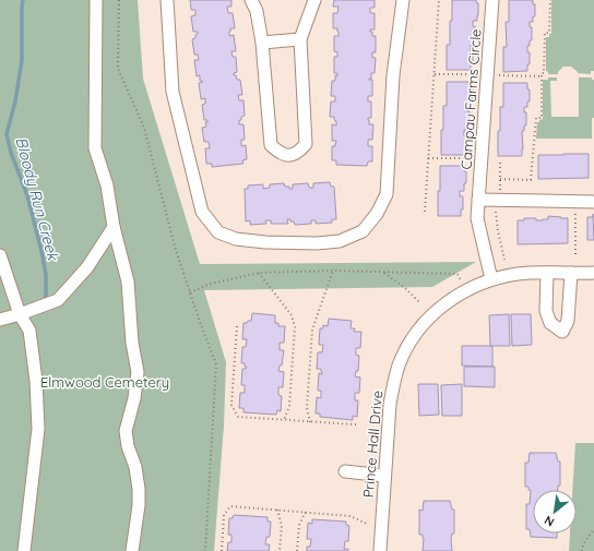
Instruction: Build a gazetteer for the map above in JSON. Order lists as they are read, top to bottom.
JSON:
{
  "streets": {
    "street": ["Campau Farms Circle", "Prince Hall Drive"]
  },
  "crossings": [
    ["Campau Farms Circle", "Prince Hall Drive"]
  ],
  "water": ["Bloody Run Creek"],
  "parks": ["Elmwood Cemetery"],
  "north": "bottom left"
}
